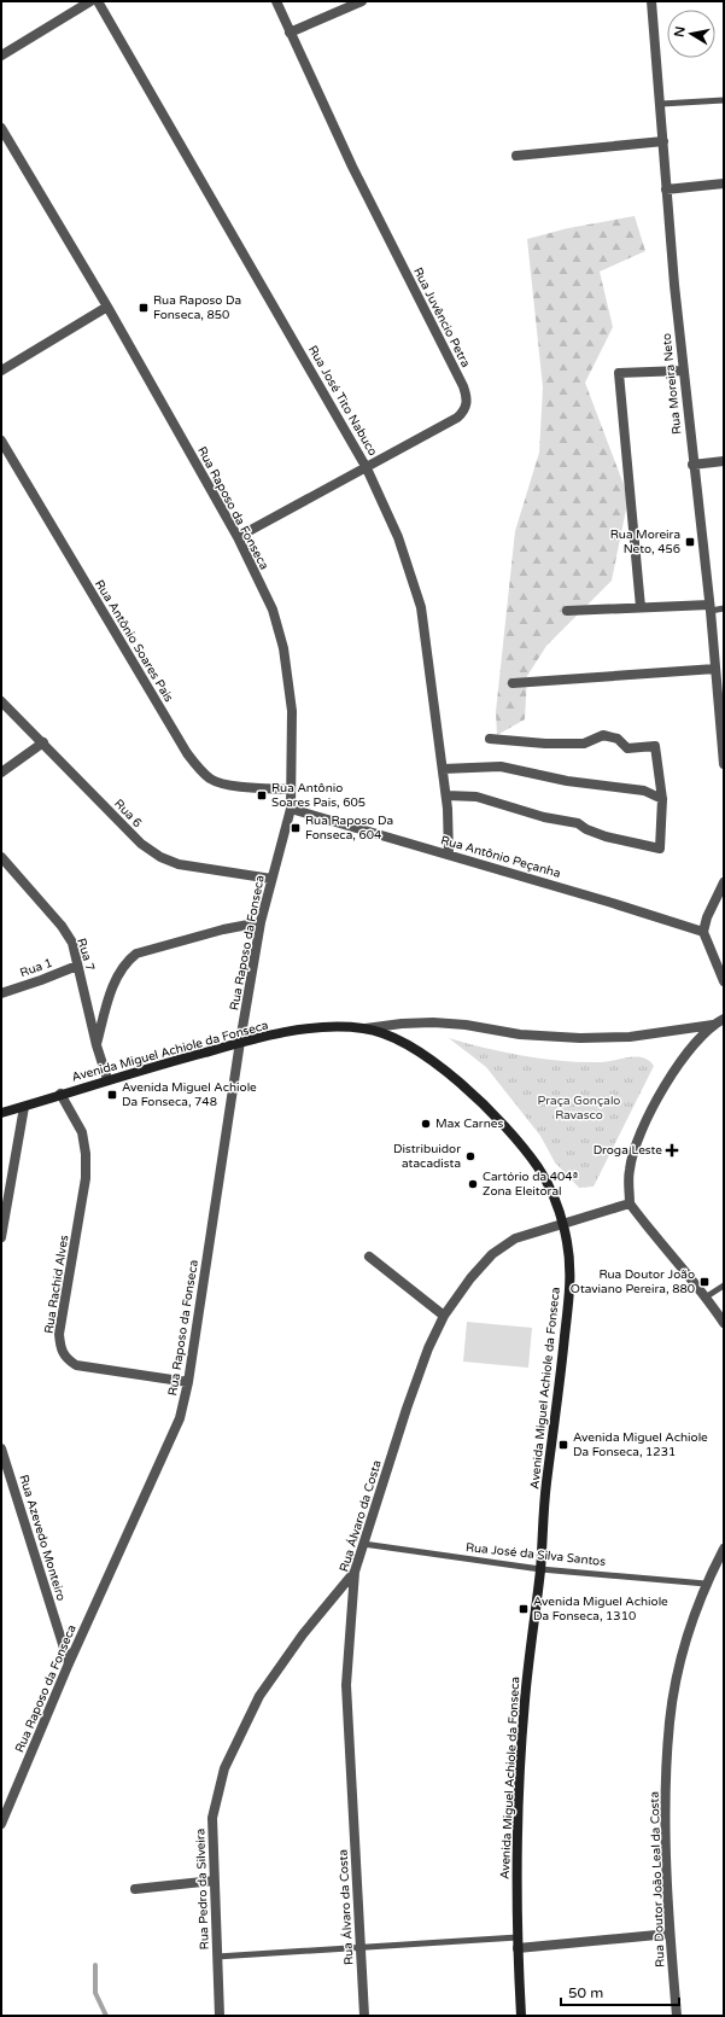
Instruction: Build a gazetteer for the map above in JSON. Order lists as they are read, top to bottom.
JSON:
{
  "streets": {
    "street": [
      "Rua Juvêncio Petra",
      "Rua Moreira Neto",
      "Rua José Tito Nabuco",
      "Rua Raposo da Fonseca",
      "Rua Antônio Soares Pais",
      "Rua 6",
      "Rua Antônio Peçanha",
      "Rua 7",
      "Rua 1",
      "Avenida Miguel Achiole da Fonseca",
      "Rua Rachid Alves",
      "Rua Álvaro da Costa",
      "Rua Azevedo Monteiro",
      "Rua Doutor João Leal da Costa",
      "Rua Pedro da Silveira"
    ],
    "lane": ["Rua José da Silva Santos"]
  },
  "crossings": [
    ["Rua Juvêncio Petra", "Rua José Tito Nabuco"],
    ["Rua Juvêncio Petra", "Rua Raposo da Fonseca"],
    ["Rua José Tito Nabuco", "Rua Antônio Peçanha"],
    ["Rua Raposo da Fonseca", "Rua Antônio Soares Pais"],
    ["Rua Raposo da Fonseca", "Rua 6"],
    ["Rua Raposo da Fonseca", "Rua Antônio Peçanha"],
    ["Rua Raposo da Fonseca", "Avenida Miguel Achiole da Fonseca"],
    ["Rua Raposo da Fonseca", "Rua Rachid Alves"],
    ["Rua Raposo da Fonseca", "Rua Azevedo Monteiro"],
    ["Rua 7", "Rua 1"],
    ["Rua 7", "Avenida Miguel Achiole da Fonseca"],
    ["Avenida Miguel Achiole da Fonseca", "Rua Rachid Alves"],
    ["Avenida Miguel Achiole da Fonseca", "Rua Álvaro da Costa"],
    ["Avenida Miguel Achiole da Fonseca", "Rua José da Silva Santos"],
    ["Rua Álvaro da Costa", "Rua José da Silva Santos"],
    ["Rua Álvaro da Costa", "Rua Pedro da Silveira"],
    ["Rua José da Silva Santos", "Rua Doutor João Leal da Costa"]
  ],
  "parks": ["Praça Gonçalo Ravasco"],
  "places": {
    "transit": [
      "Rua Raposo Da Fonseca, 850",
      "Rua Moreira Neto, 456",
      "Rua Antônio Soares Pais, 605",
      "Rua Raposo Da Fonseca, 604",
      "Avenida Miguel Achiole Da Fonseca, 748",
      "Rua Doutor João Otaviano Pereira, 880",
      "Avenida Miguel Achiole Da Fonseca, 1231",
      "Avenida Miguel Achiole Da Fonseca, 1310"
    ],
    "other": ["Max Carnes", "Distribuidor atacadista", "Cartório da 404ª Zona Eleitoral"],
    "health": ["Droga Leste"]
  },
  "scale_bar": "50 m",
  "north": "left"
}
